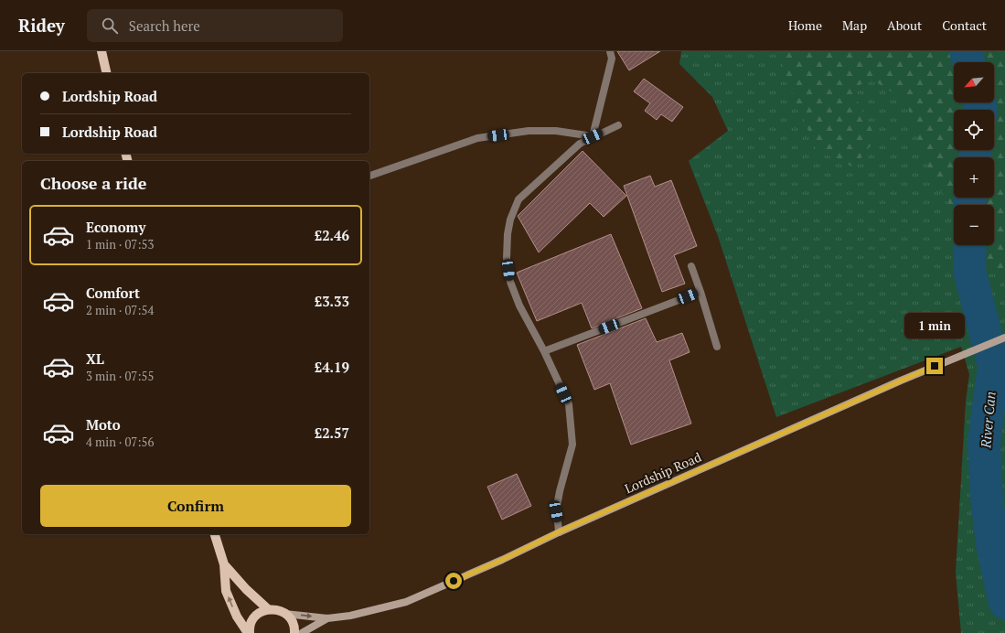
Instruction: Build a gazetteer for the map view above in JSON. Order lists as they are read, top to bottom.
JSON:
{
  "streets": {
    "street": ["Lordship Road"]
  },
  "water": ["River Can"],
  "north": "bottom left",
  "page": {
    "header": "Ridey",
    "search": "Search here",
    "nav": [
      "Home",
      "Map",
      "About",
      "Contact"
    ],
    "map_buttons": ["+", "−"],
    "banner": ["Lordship Road", "Lordship Road"],
    "heading": "Choose a ride",
    "list": [
      {
        "name": "Economy",
        "note": "1 min · 07:53",
        "value": "£2.46"
      },
      {
        "name": "Comfort",
        "note": "2 min · 07:54",
        "value": "£3.33"
      },
      {
        "name": "XL",
        "note": "3 min · 07:55",
        "value": "£4.19"
      },
      {
        "name": "Moto",
        "note": "4 min · 07:56",
        "value": "£2.57"
      }
    ],
    "bubble": "1 min",
    "buttons": "Confirm"
  }
}
